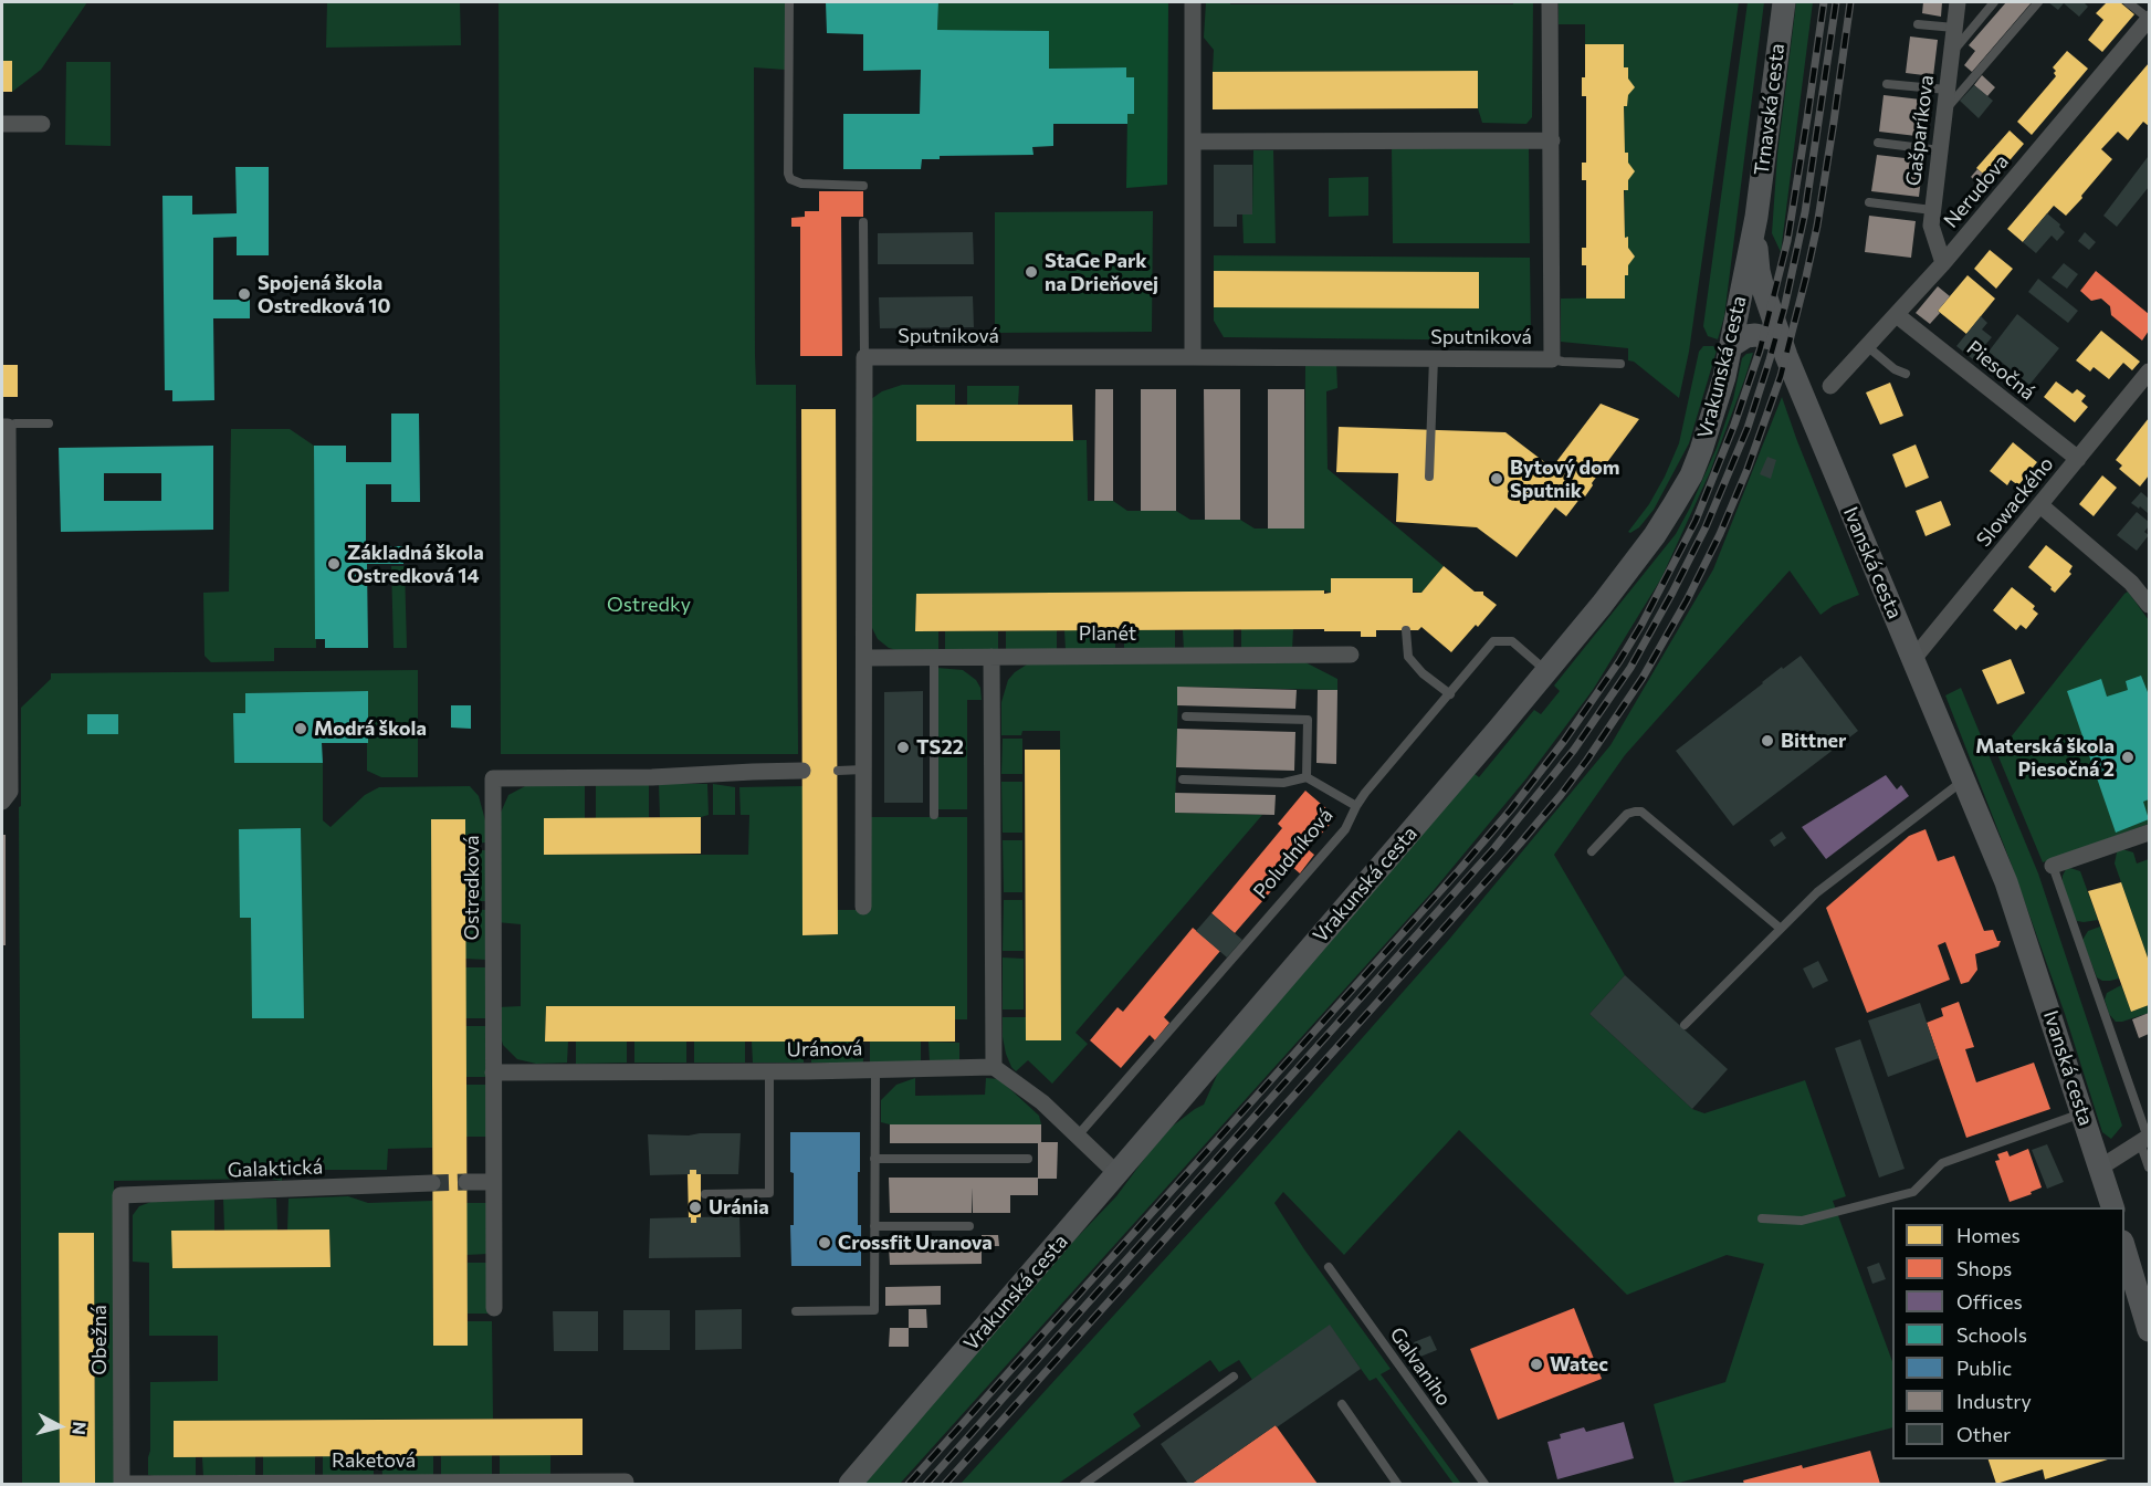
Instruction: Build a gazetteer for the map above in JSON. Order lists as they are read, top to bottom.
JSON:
{
  "streets": {
    "main road": ["Trnavská cesta", "Vrakunská cesta", "Ivanská cesta"],
    "street": [
      "Gašparíkova",
      "Nerudova",
      "Sputniková",
      "Piesočná",
      "Slowackého",
      "Planét",
      "Ostredková",
      "Uránová",
      "Galaktická",
      "Obežná",
      "Raketová"
    ],
    "lane": ["Poludníková", "Galvaniho"]
  },
  "crossings": [
    ["Trnavská cesta", "Vrakunská cesta"],
    ["Trnavská cesta", "Ivanská cesta"],
    ["Gašparíkova", "Nerudova"],
    ["Nerudova", "Piesočná"],
    ["Vrakunská cesta", "Ivanská cesta"],
    ["Vrakunská cesta", "Poludníková"],
    ["Piesočná", "Slowackého"],
    ["Slowackého", "Ivanská cesta"],
    ["Ostredková", "Uránová"],
    ["Galaktická", "Obežná"],
    ["Obežná", "Raketová"]
  ],
  "parks": ["Ostredky"],
  "places": [
    "StaGe Park na Drieňovej",
    "Spojená škola Ostredková 10",
    "Bytový dom Sputnik",
    "Základná škola Ostredková 14",
    "Modrá škola",
    "Bittner",
    "TS22",
    "Materská škola Piesočná 2",
    "Uránia",
    "Crossfit Uranova",
    "Watec"
  ],
  "legend": [
    "Homes",
    "Shops",
    "Offices",
    "Schools",
    "Public",
    "Industry",
    "Other"
  ],
  "north": "right"
}
